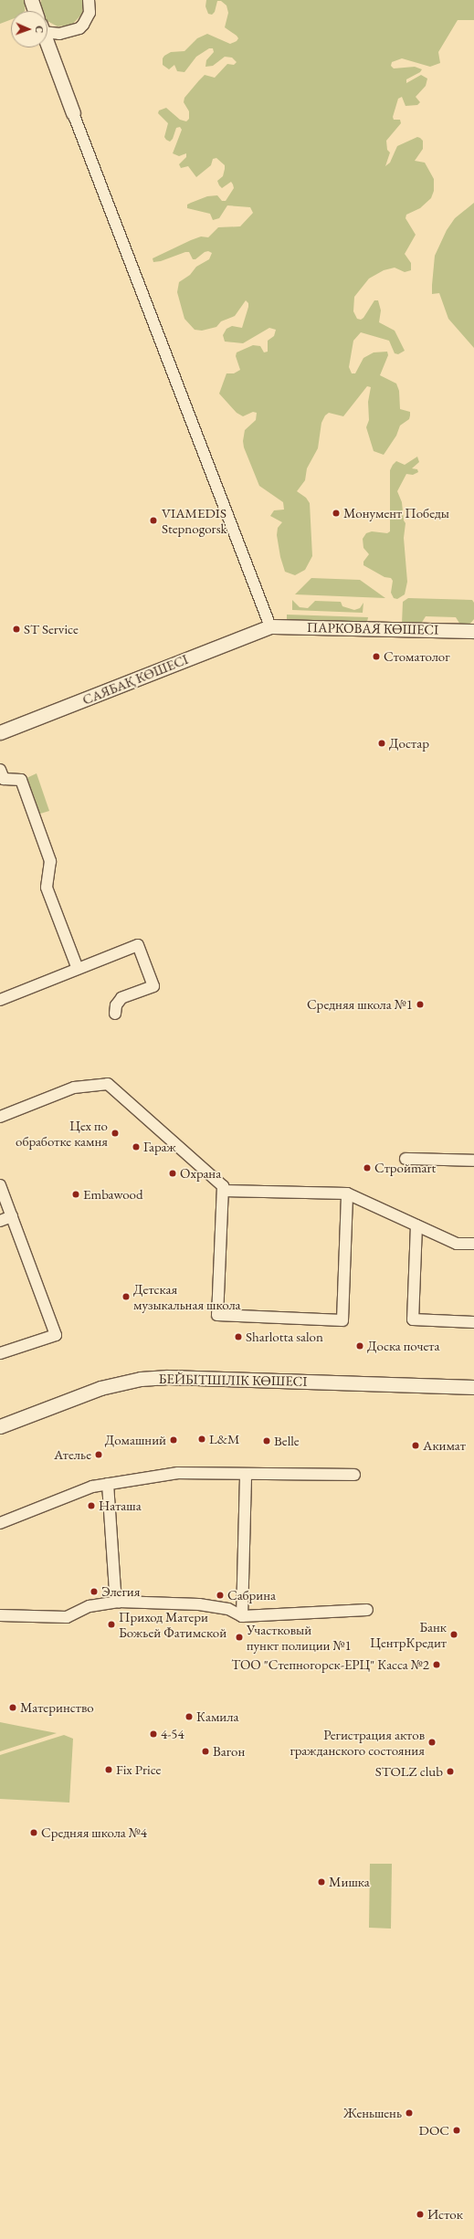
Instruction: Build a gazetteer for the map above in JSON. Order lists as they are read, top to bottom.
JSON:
{
  "streets": {
    "street": ["ПАРКОВАЯ КӨШЕСІ", "САЯБАҚ КӨШЕСІ", "БЕЙБІТШІЛІК КӨШЕСІ"]
  },
  "crossings": [
    ["ПАРКОВАЯ КӨШЕСІ", "САЯБАҚ КӨШЕСІ"]
  ],
  "places": [
    "Монумент Победы",
    "VIAMEDIS Stepnogorsk",
    "ST Service",
    "Стоматолог",
    "Достар",
    "Средняя школа №1",
    "Цех по обработке камня",
    "Гараж",
    "Стройmart",
    "Охрана",
    "Embawood",
    "Детская музыкальная школа",
    "Sharlotta salon",
    "Доска почета",
    "L&M",
    "Домашний",
    "Belle",
    "Акимат",
    "Ателье",
    "Наташа",
    "Элегия",
    "Сабрина",
    "Приход Матери Божьей Фатимской",
    "Банк ЦентрКредит",
    "Участковый пункт полиции №1",
    "ТОО \"Степногорск-ЕРЦ\" Касса №2",
    "Материнство",
    "Камила",
    "4-54",
    "Регистрация актов гражданского состояния",
    "Вагон",
    "Fix Price",
    "STOLZ club",
    "Средняя школа №4",
    "Мишка",
    "Женьшень",
    "DOC",
    "Исток"
  ],
  "north": "right"
}
